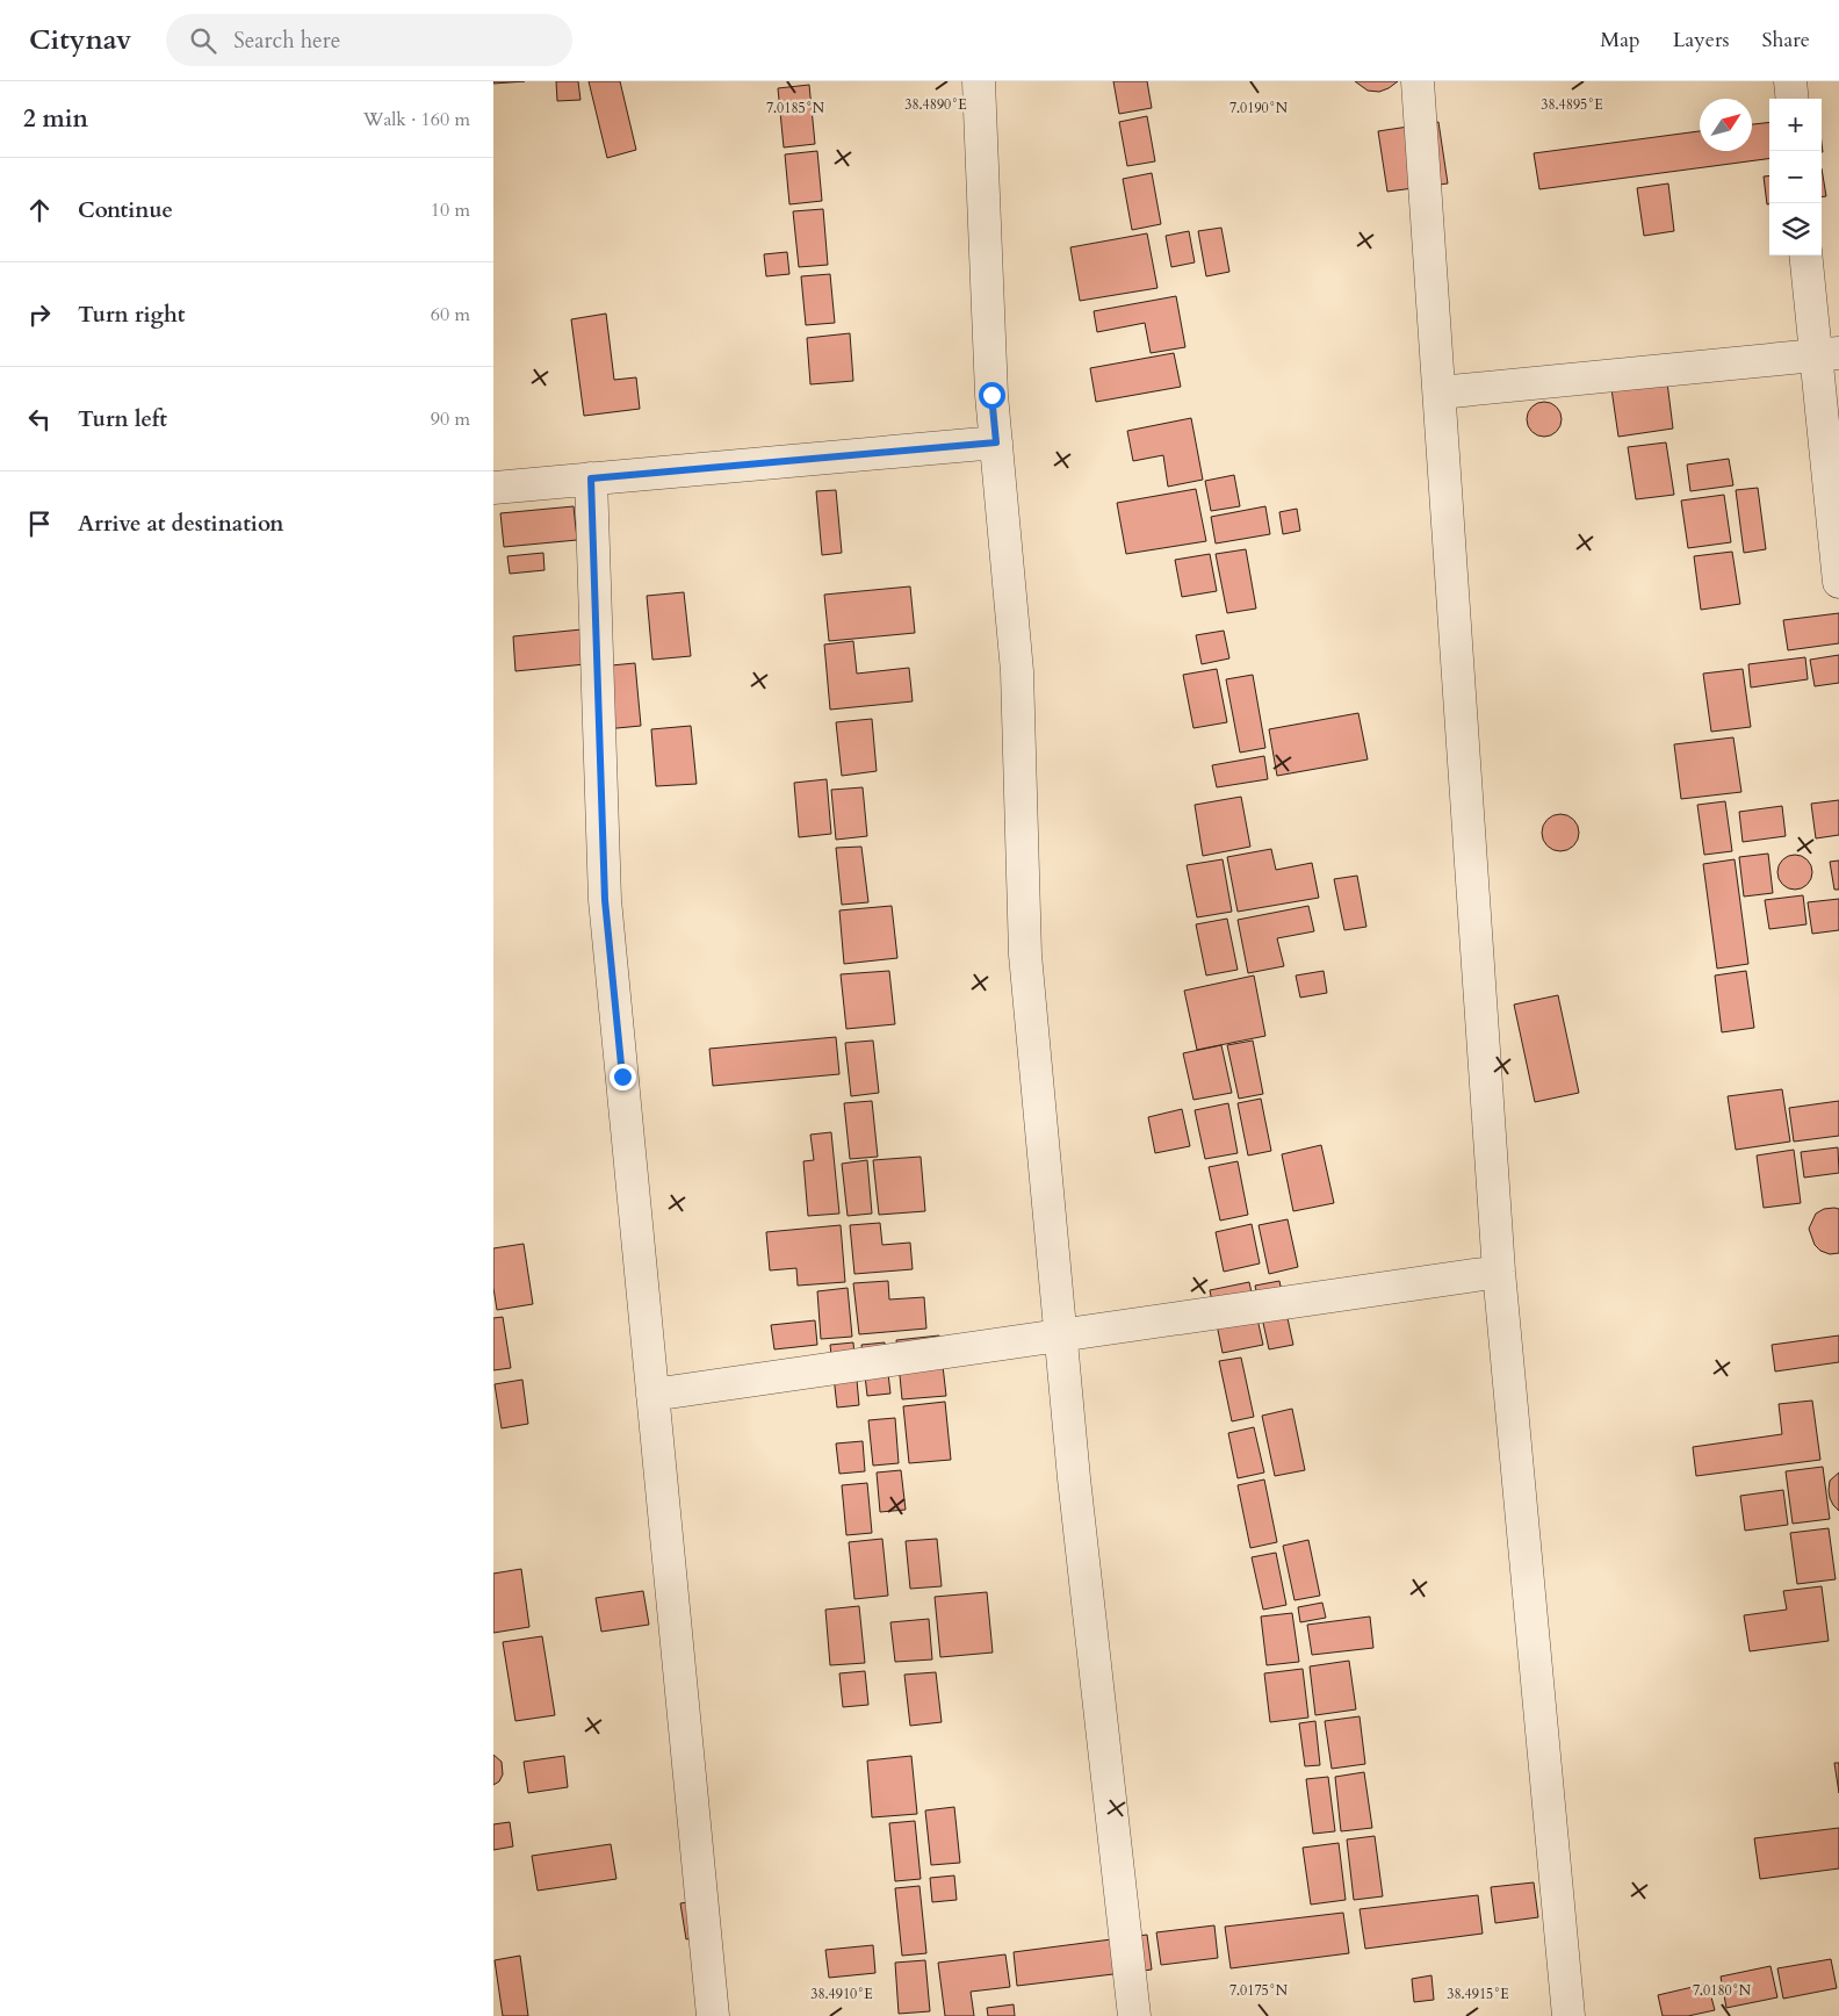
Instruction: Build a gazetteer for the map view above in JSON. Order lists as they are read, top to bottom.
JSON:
{
  "north": "top right",
  "page": {
    "header": "Citynav",
    "search": "Search here",
    "nav": ["Map", "Layers", "Share"],
    "heading": ["2 min", "Walk · 160 m"],
    "map_buttons": ["+", "−"],
    "list": [
      ["Continue", "10 m"],
      ["Turn right", "60 m"],
      ["Turn left", "90 m"],
      "Arrive at destination"
    ]
  },
  "coordinates": [
    "38.4890°E",
    "38.4895°E",
    "7.0185°N",
    "7.0190°N",
    "7.0175°N",
    "7.0180°N",
    "38.4910°E",
    "38.4915°E"
  ]
}
